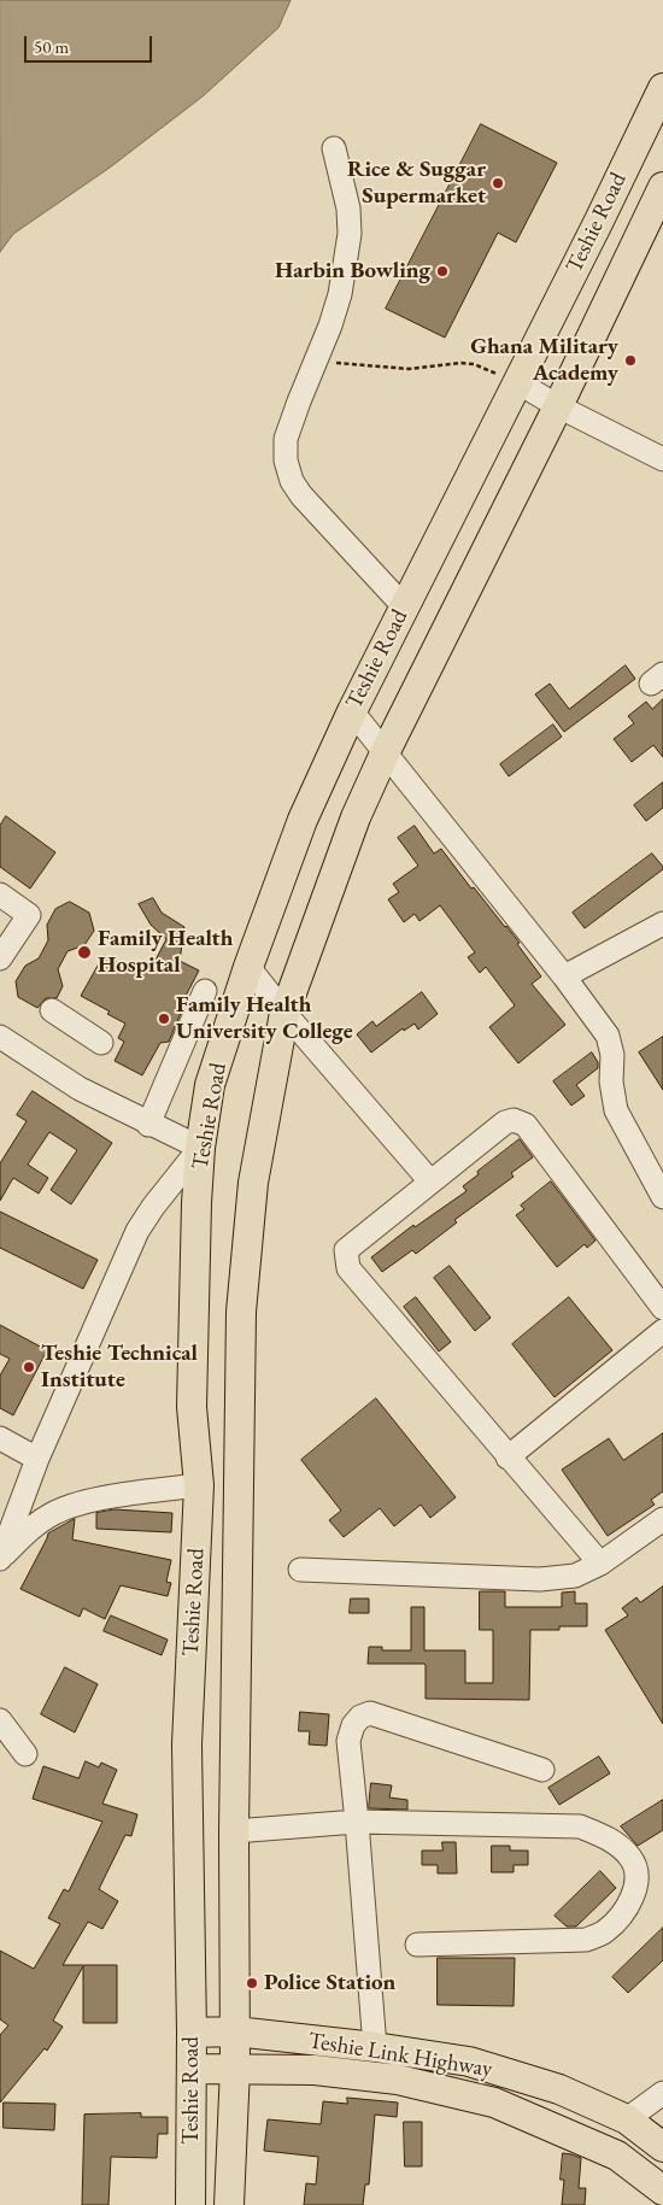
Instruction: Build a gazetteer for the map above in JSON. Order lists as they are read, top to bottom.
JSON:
{
  "streets": {
    "main road": ["Teshie Road", "Teshie Link Highway"]
  },
  "crossings": [
    ["Teshie Road", "Teshie Link Highway"]
  ],
  "places": [
    "Rice & Suggar Supermarket",
    "Harbin Bowling",
    "Ghana Military Academy",
    "Family Health Hospital",
    "Family Health University College",
    "Teshie Technical Institute",
    "Police Station"
  ],
  "scale_bar": "50 m"
}
